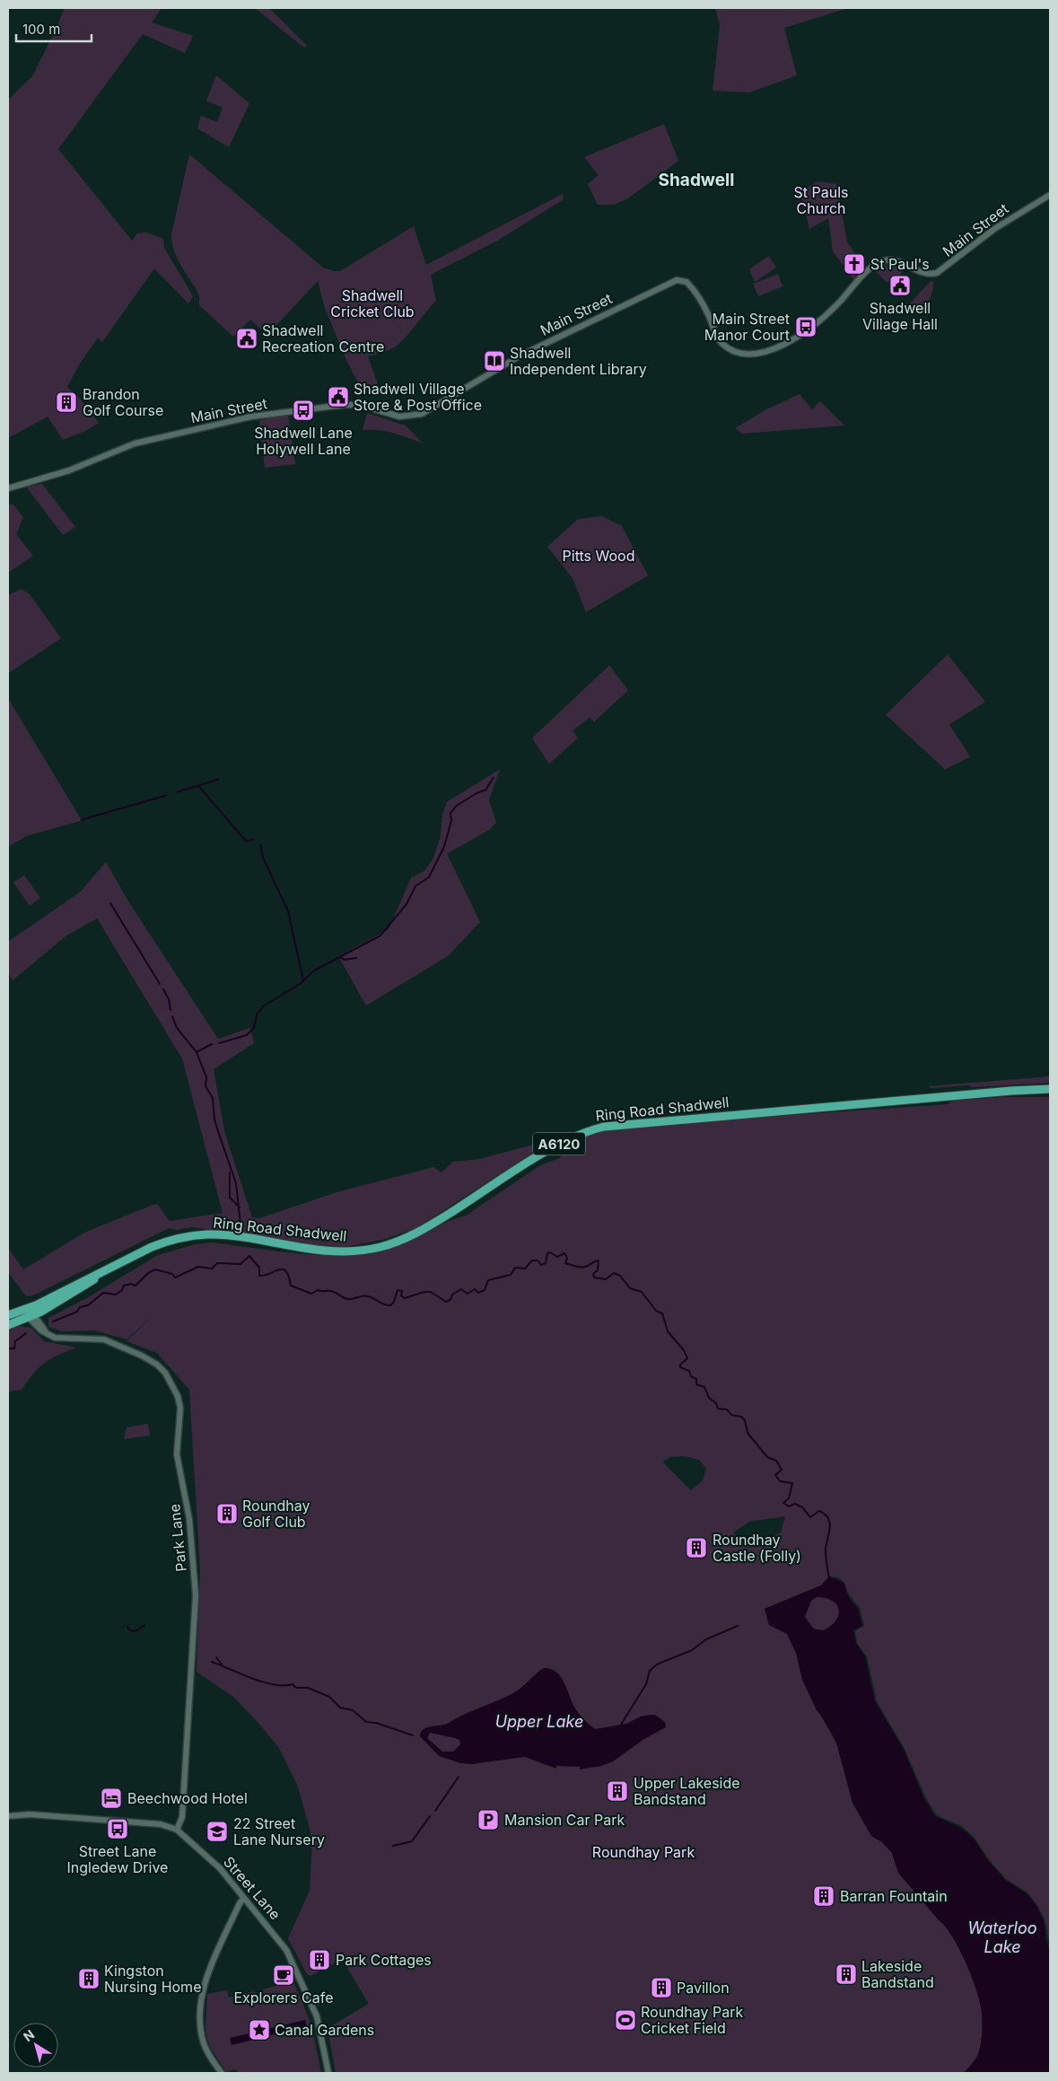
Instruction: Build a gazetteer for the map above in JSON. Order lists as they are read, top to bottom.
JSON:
{
  "streets": {
    "highway": ["Ring Road Shadwell", "A6120"],
    "street": ["Main Street", "Park Lane", "Street Lane"]
  },
  "crossings": [
    ["Ring Road Shadwell", "A6120"],
    ["Ring Road Shadwell", "Park Lane"],
    ["A6120", "Park Lane"],
    ["Park Lane", "Street Lane"]
  ],
  "districts": ["Shadwell"],
  "water": ["Upper Lake", "Waterloo Lake"],
  "parks": [
    "St Pauls Church",
    "Shadwell Cricket Club",
    "Pitts Wood",
    "Roundhay Park"
  ],
  "places": {
    "church": ["St Paul's"],
    "public building": ["Shadwell Village Hall", "Shadwell Recreation Centre", "Shadwell Village Store & Post Office"],
    "bus stop": ["Main Street Manor Court", "Shadwell Lane Holywell Lane", "Street Lane Ingledew Drive"],
    "library": ["Shadwell Independent Library"],
    "building": [
      "Brandon Golf Course",
      "Roundhay Golf Club",
      "Roundhay Castle (Folly)",
      "Upper Lakeside Bandstand",
      "Barran Fountain",
      "Park Cottages",
      "Lakeside Bandstand",
      "Kingston Nursing Home",
      "Pavillon"
    ],
    "hotel": ["Beechwood Hotel"],
    "parking": ["Mansion Car Park"],
    "school or university": ["22 Street Lane Nursery"],
    "cafe": ["Explorers Cafe"],
    "sports": ["Roundhay Park Cricket Field"],
    "place": ["Canal Gardens"]
  },
  "scale_bar": "100 m",
  "north": "top left"
}
